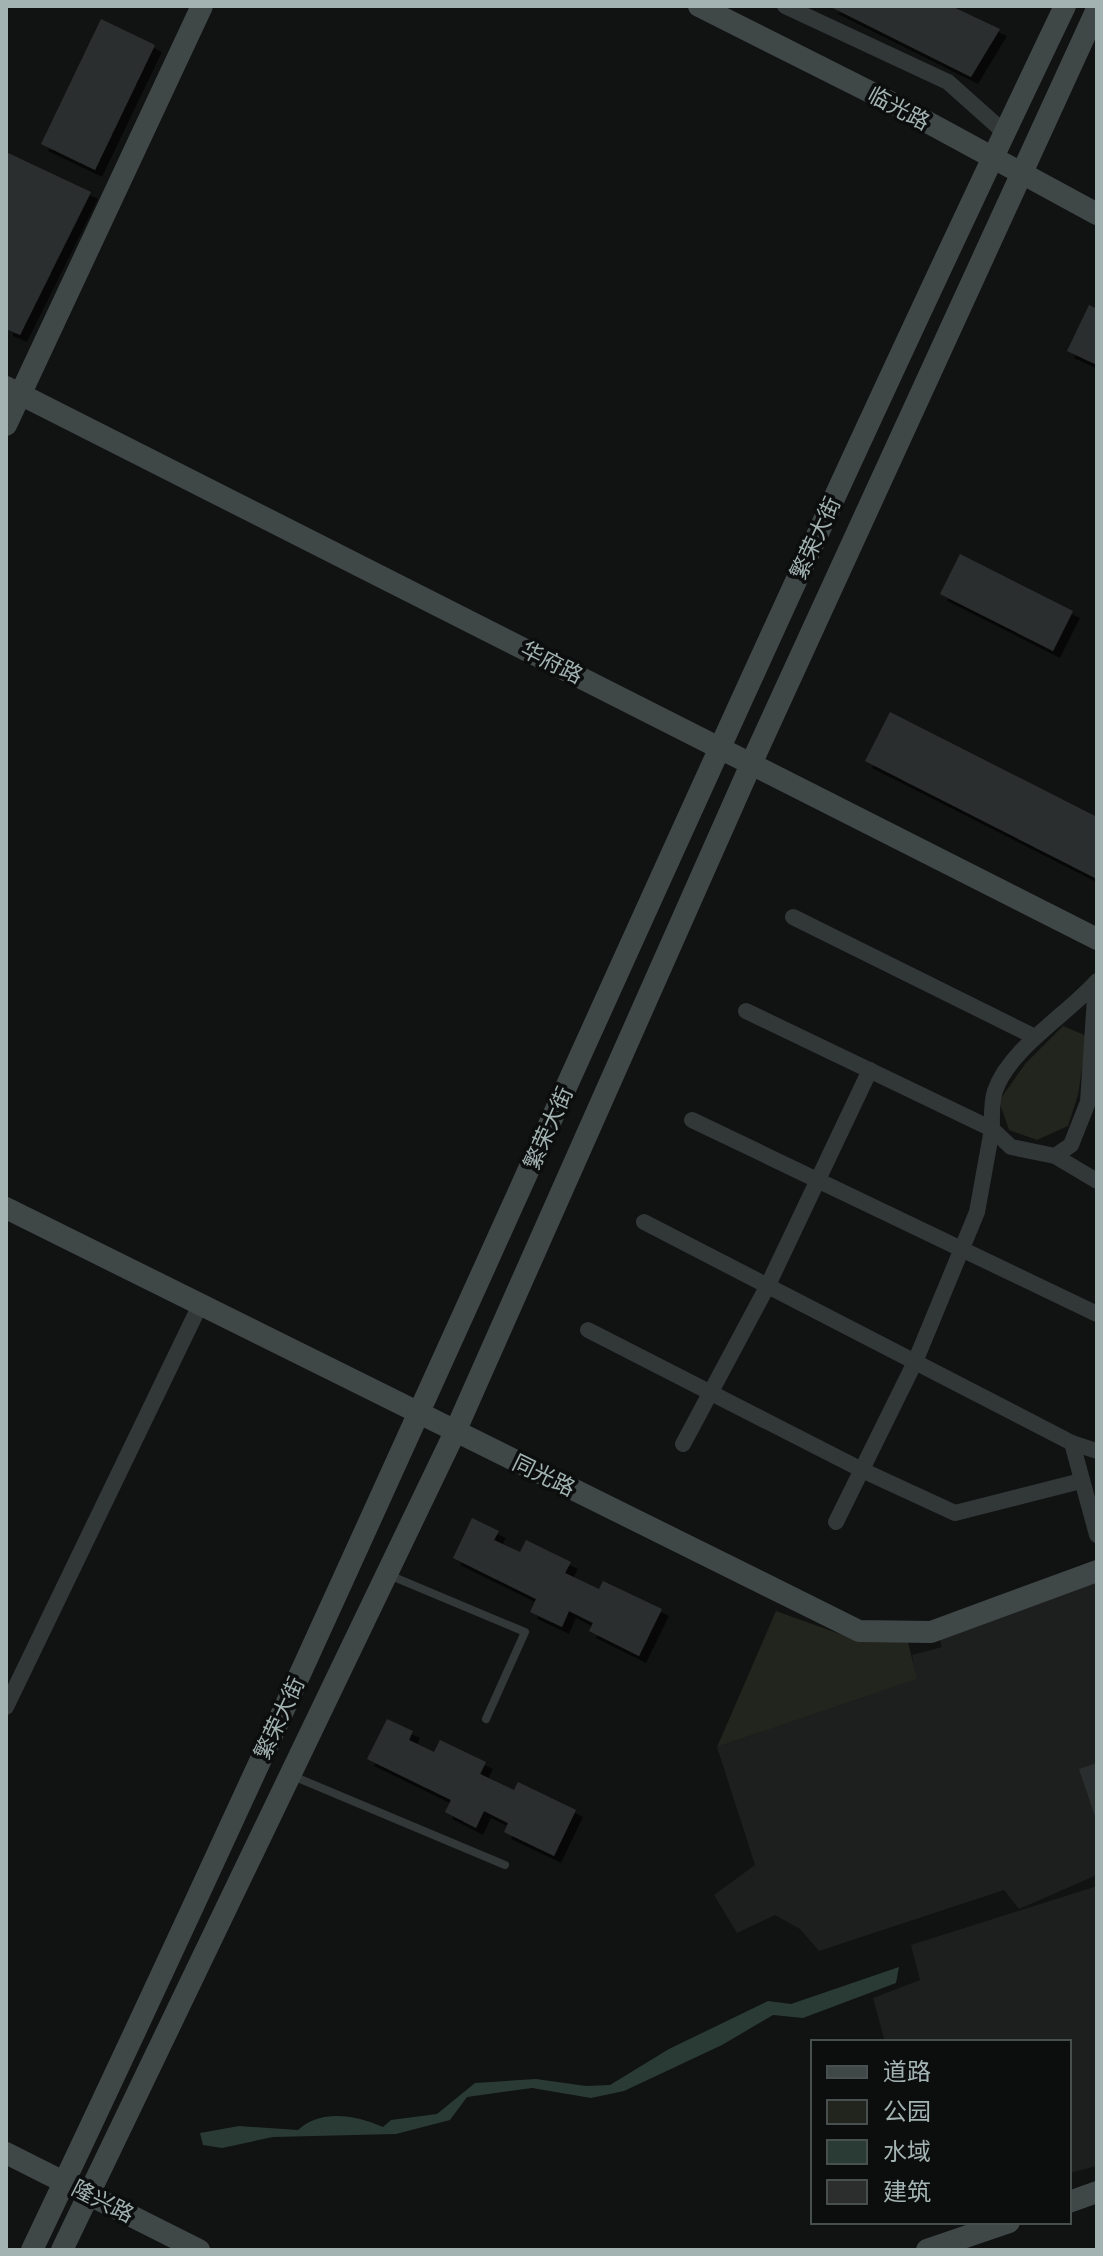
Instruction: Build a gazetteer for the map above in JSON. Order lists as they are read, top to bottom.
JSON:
{
  "streets": {
    "main road": [
      "临光路",
      "繁荣大街",
      "华府路",
      "同光路",
      "隆兴路"
    ]
  },
  "crossings": [
    ["临光路", "繁荣大街"],
    ["繁荣大街", "华府路"],
    ["繁荣大街", "同光路"],
    ["繁荣大街", "隆兴路"]
  ],
  "legend": [
    "道路",
    "公园",
    "水域",
    "建筑"
  ]
}
